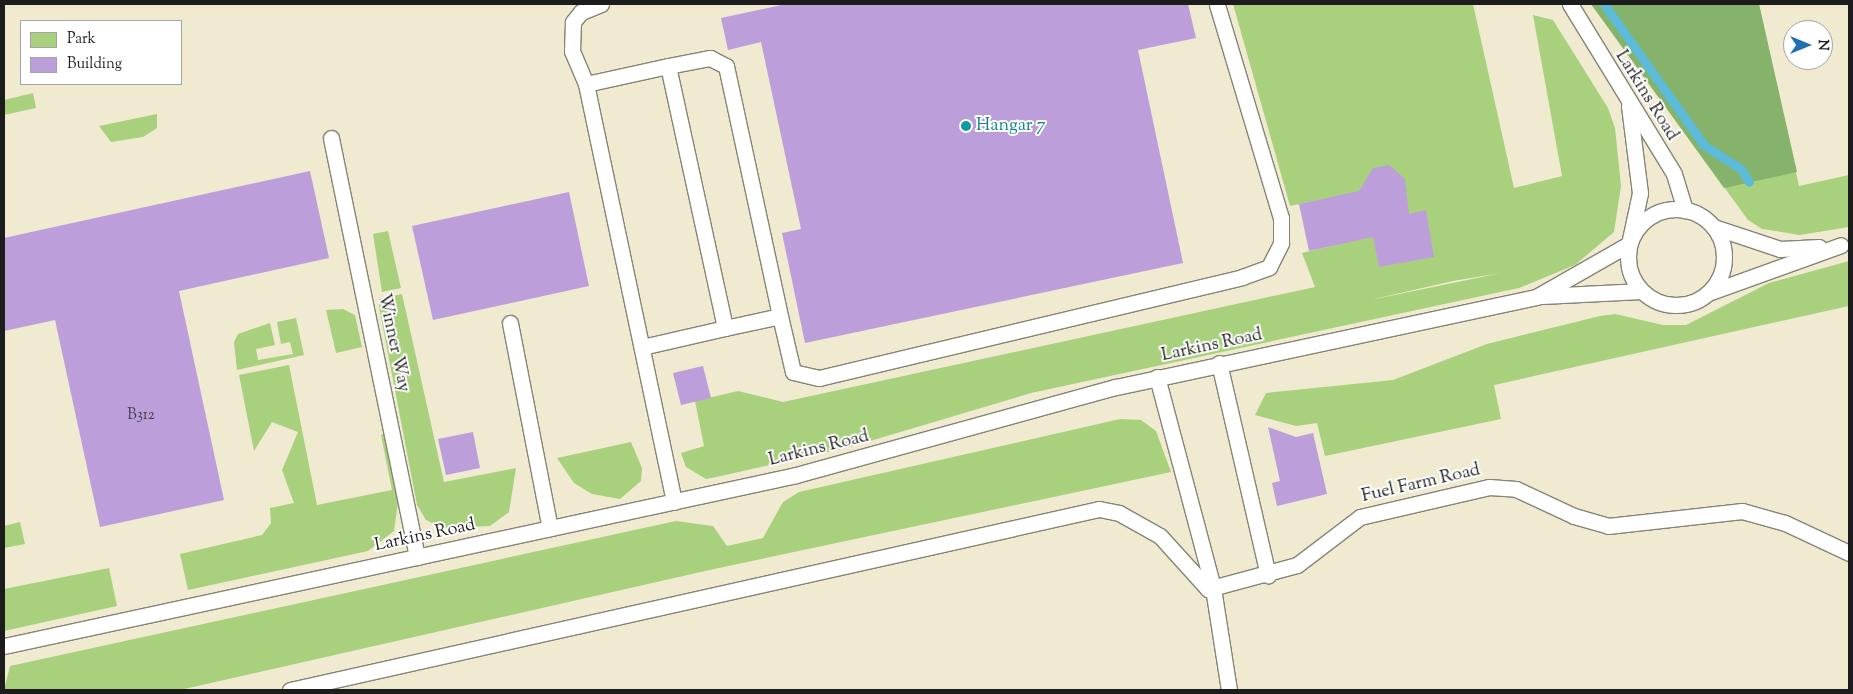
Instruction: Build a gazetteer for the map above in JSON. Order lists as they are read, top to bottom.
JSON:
{
  "streets": {
    "lane": ["Larkins Road", "Winner Way", "Fuel Farm Road"]
  },
  "crossings": [
    ["Larkins Road", "Winner Way"]
  ],
  "places": ["Hangar 7"],
  "house_numbers": ["B312"],
  "legend": ["Park", "Building"],
  "north": "right"
}
